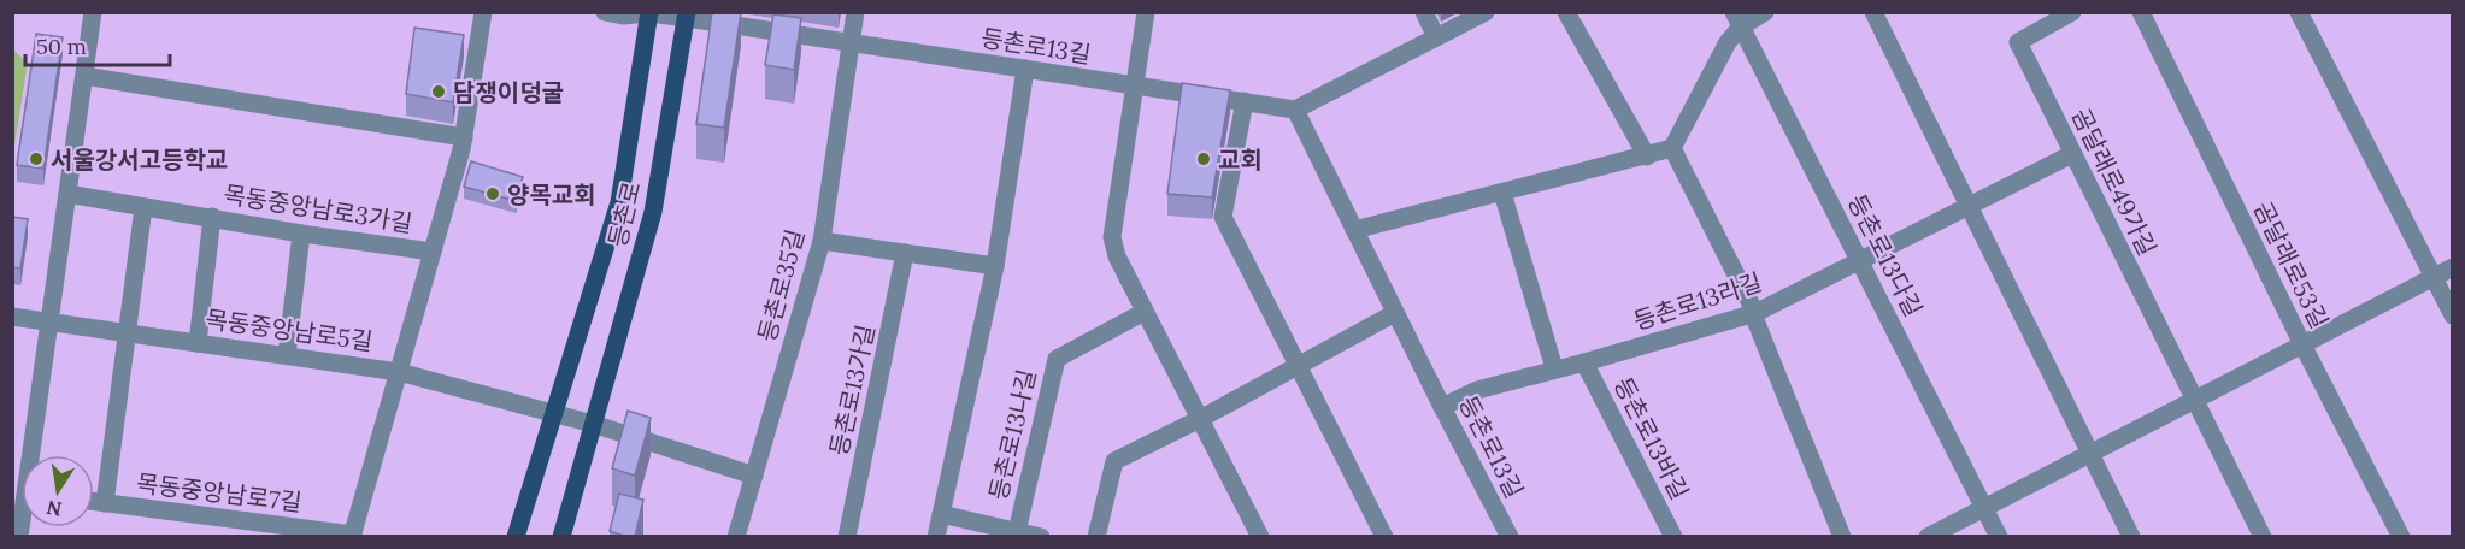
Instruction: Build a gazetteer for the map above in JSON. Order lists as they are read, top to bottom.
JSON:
{
  "streets": {
    "main road": ["등촌로"],
    "street": [
      "등촌로13길",
      "곰달래로49가길",
      "목동중앙남로3가길",
      "등촌로13다길",
      "곰달래로53길",
      "등촌로35길",
      "등촌로13라길",
      "목동중앙남로5길",
      "등촌로13가길",
      "등촌로13나길",
      "등촌로13바길",
      "목동중앙남로7길"
    ]
  },
  "crossings": [
    ["등촌로13길", "등촌로"],
    ["등촌로13길", "등촌로35길"],
    ["등촌로13길", "등촌로13라길"],
    ["곰달래로49가길", "등촌로13라길"],
    ["목동중앙남로3가길", "목동중앙남로5길"],
    ["목동중앙남로3가길", "목동중앙남로7길"],
    ["등촌로", "목동중앙남로5길"],
    ["등촌로13다길", "등촌로13라길"],
    ["등촌로13라길", "등촌로13바길"]
  ],
  "places": [
    "담쟁이덩굴",
    "서울강서고등학교",
    "교회",
    "양목교회"
  ],
  "scale_bar": "50 m",
  "north": "bottom"
}
